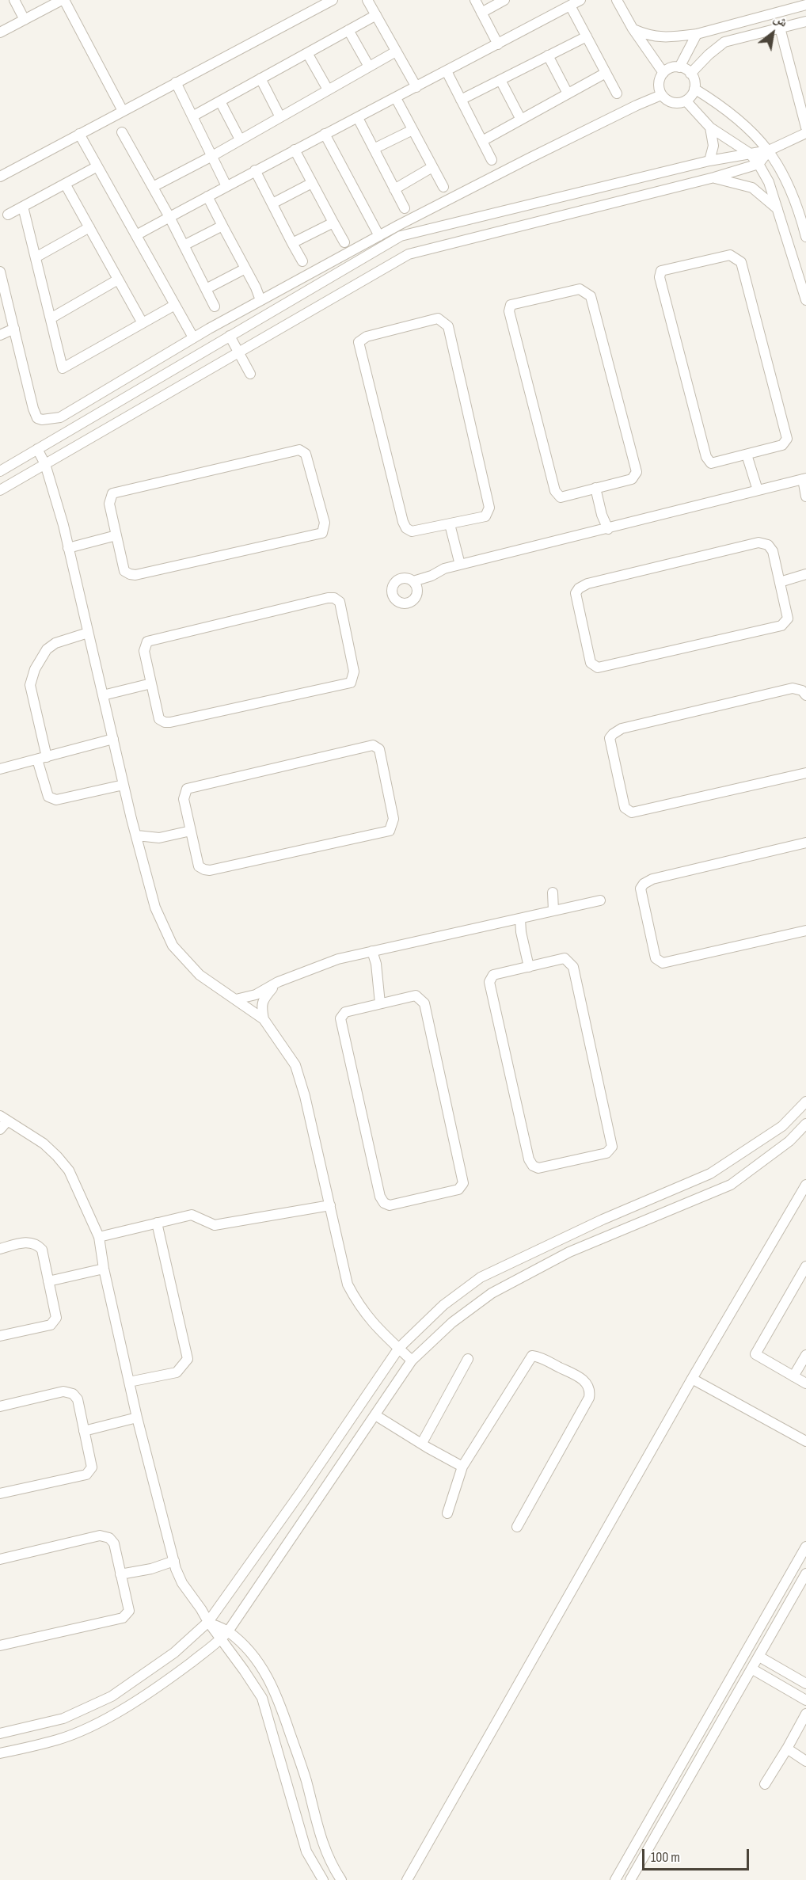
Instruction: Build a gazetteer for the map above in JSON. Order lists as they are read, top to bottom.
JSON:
{
  "scale_bar": "100 m",
  "north": "top right"
}
